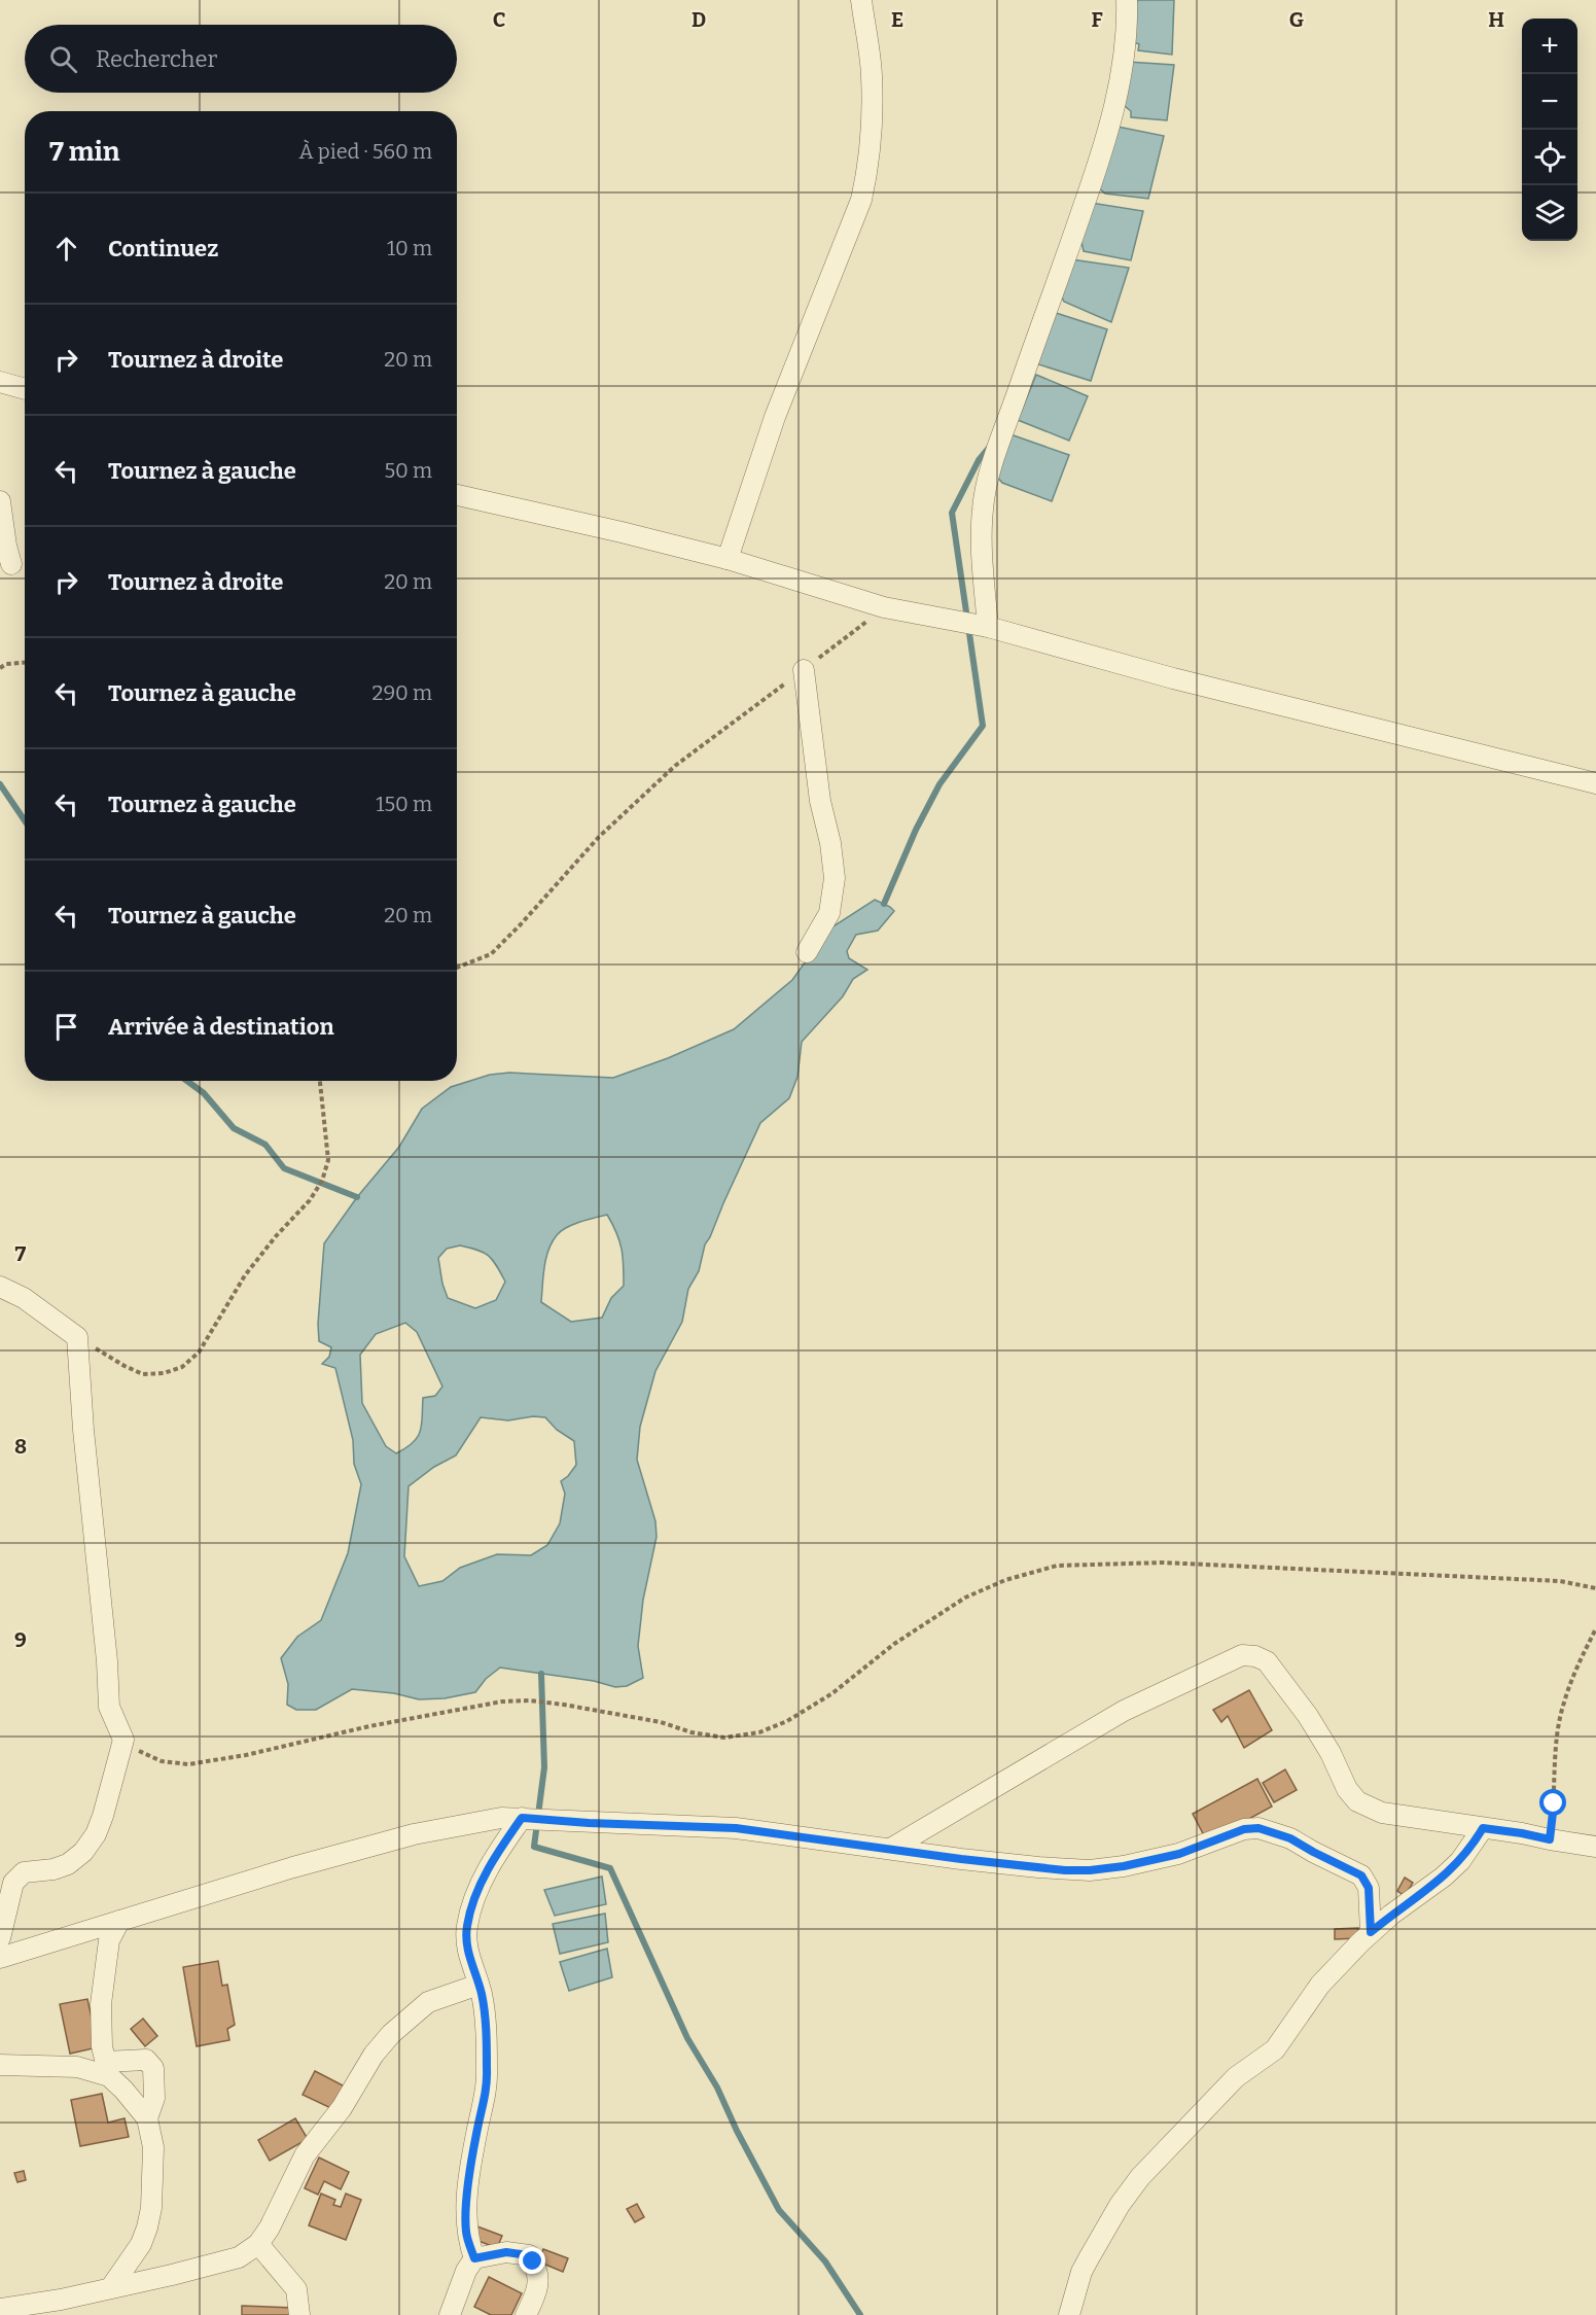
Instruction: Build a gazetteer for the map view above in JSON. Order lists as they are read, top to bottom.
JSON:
{
  "page": {
    "map_buttons": ["+", "−"],
    "search": "Rechercher",
    "heading": ["7 min", "À pied · 560 m"],
    "list": [
      ["Continuez", "10 m"],
      ["Tournez à droite", "20 m"],
      ["Tournez à gauche", "50 m"],
      ["Tournez à droite", "20 m"],
      ["Tournez à gauche", "290 m"],
      ["Tournez à gauche", "150 m"],
      ["Tournez à gauche", "20 m"],
      "Arrivée à destination"
    ]
  },
  "grid": {
    "columns": [
      "C",
      "D",
      "E",
      "F",
      "G",
      "H"
    ],
    "rows": ["7", "8", "9"]
  }
}
